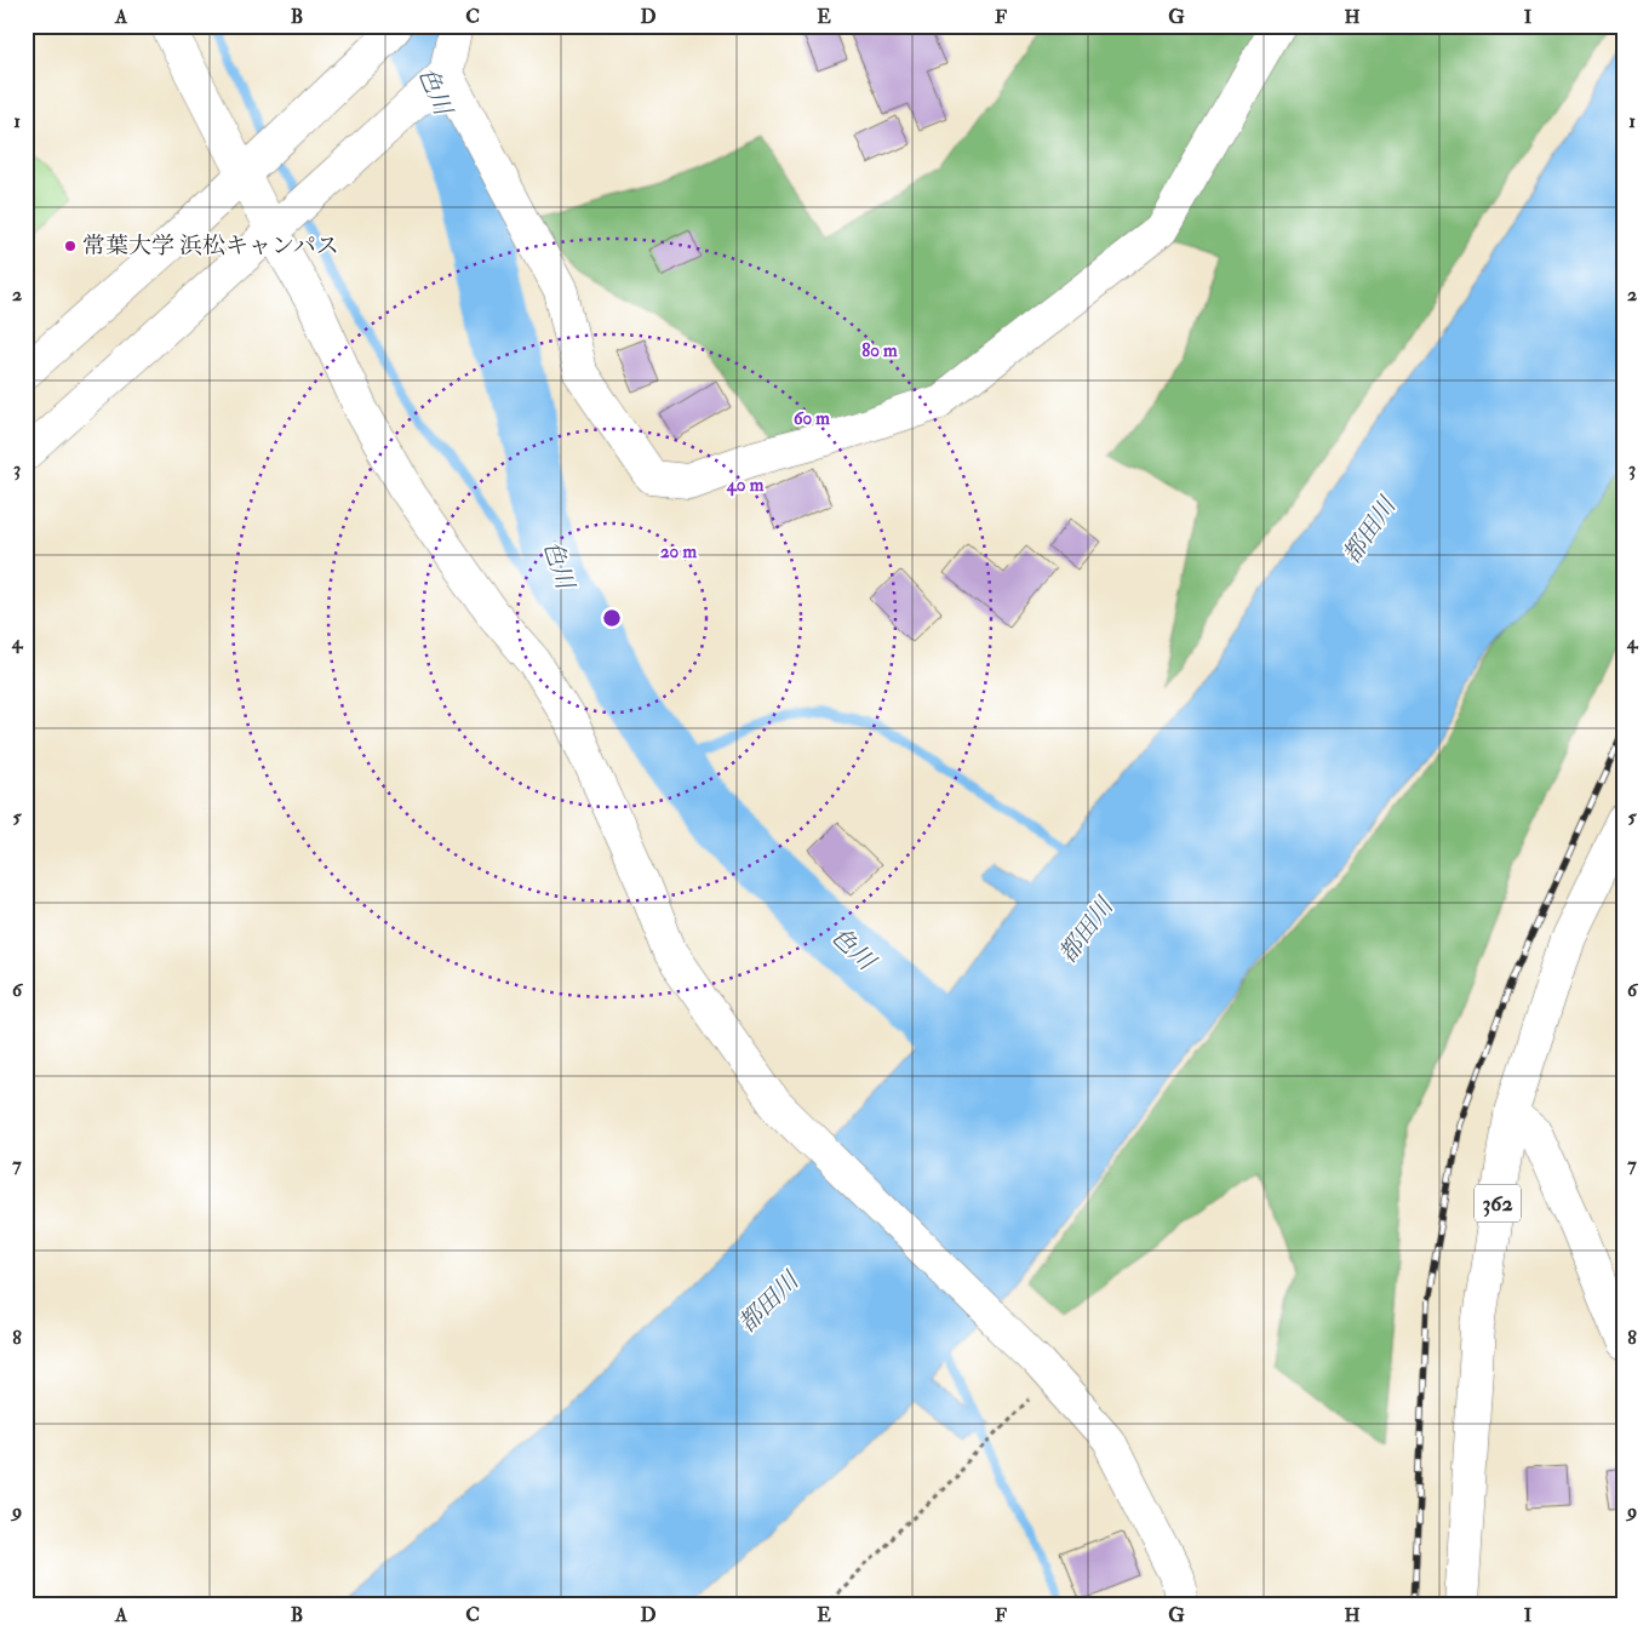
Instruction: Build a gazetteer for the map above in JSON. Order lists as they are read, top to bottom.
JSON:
{
  "streets": {
    "main road": ["362"]
  },
  "water": ["色川", "都田川"],
  "places": ["常葉大学 浜松キャンパス"],
  "grid": {
    "columns": [
      "A",
      "B",
      "C",
      "D",
      "E",
      "F",
      "G",
      "H",
      "I"
    ],
    "rows": [
      "1",
      "2",
      "3",
      "4",
      "5",
      "6",
      "7",
      "8",
      "9"
    ]
  },
  "rings": [
    "80 m",
    "60 m",
    "40 m",
    "20 m"
  ]
}
